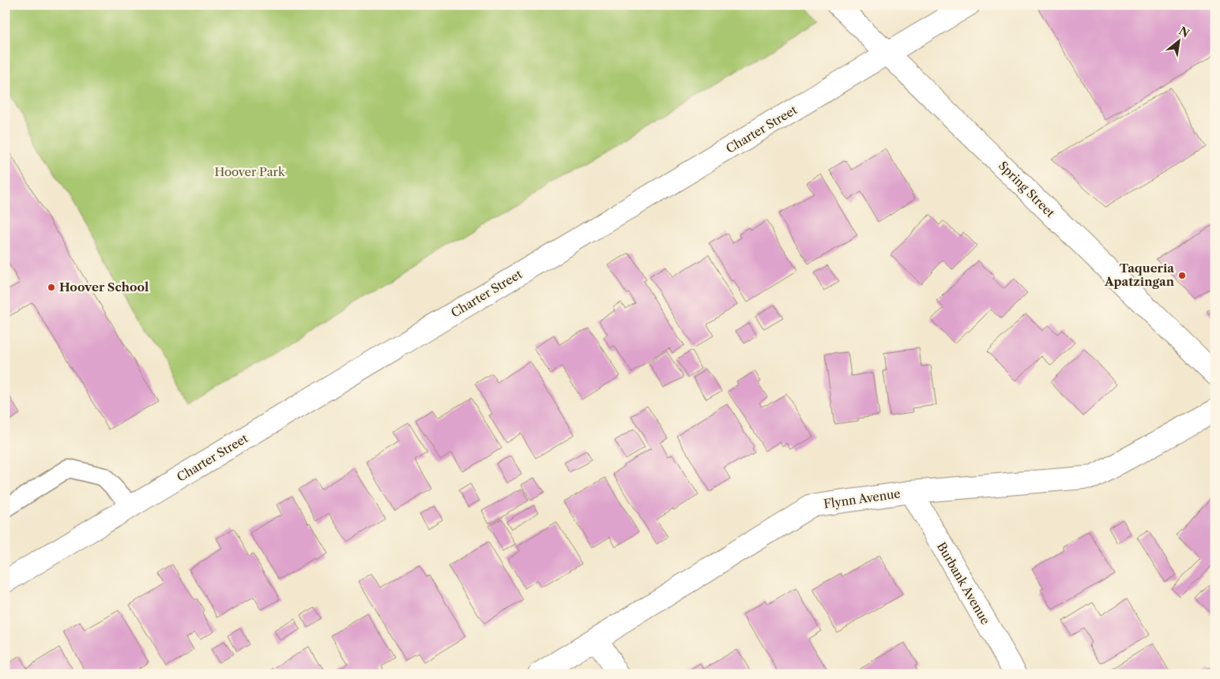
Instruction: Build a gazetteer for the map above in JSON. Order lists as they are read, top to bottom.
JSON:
{
  "streets": {
    "street": [
      "Charter Street",
      "Spring Street",
      "Flynn Avenue",
      "Burbank Avenue"
    ]
  },
  "crossings": [
    ["Charter Street", "Spring Street"],
    ["Flynn Avenue", "Burbank Avenue"]
  ],
  "parks": ["Hoover Park"],
  "places": ["Taqueria Apatzingan", "Hoover School"],
  "north": "top right"
}
